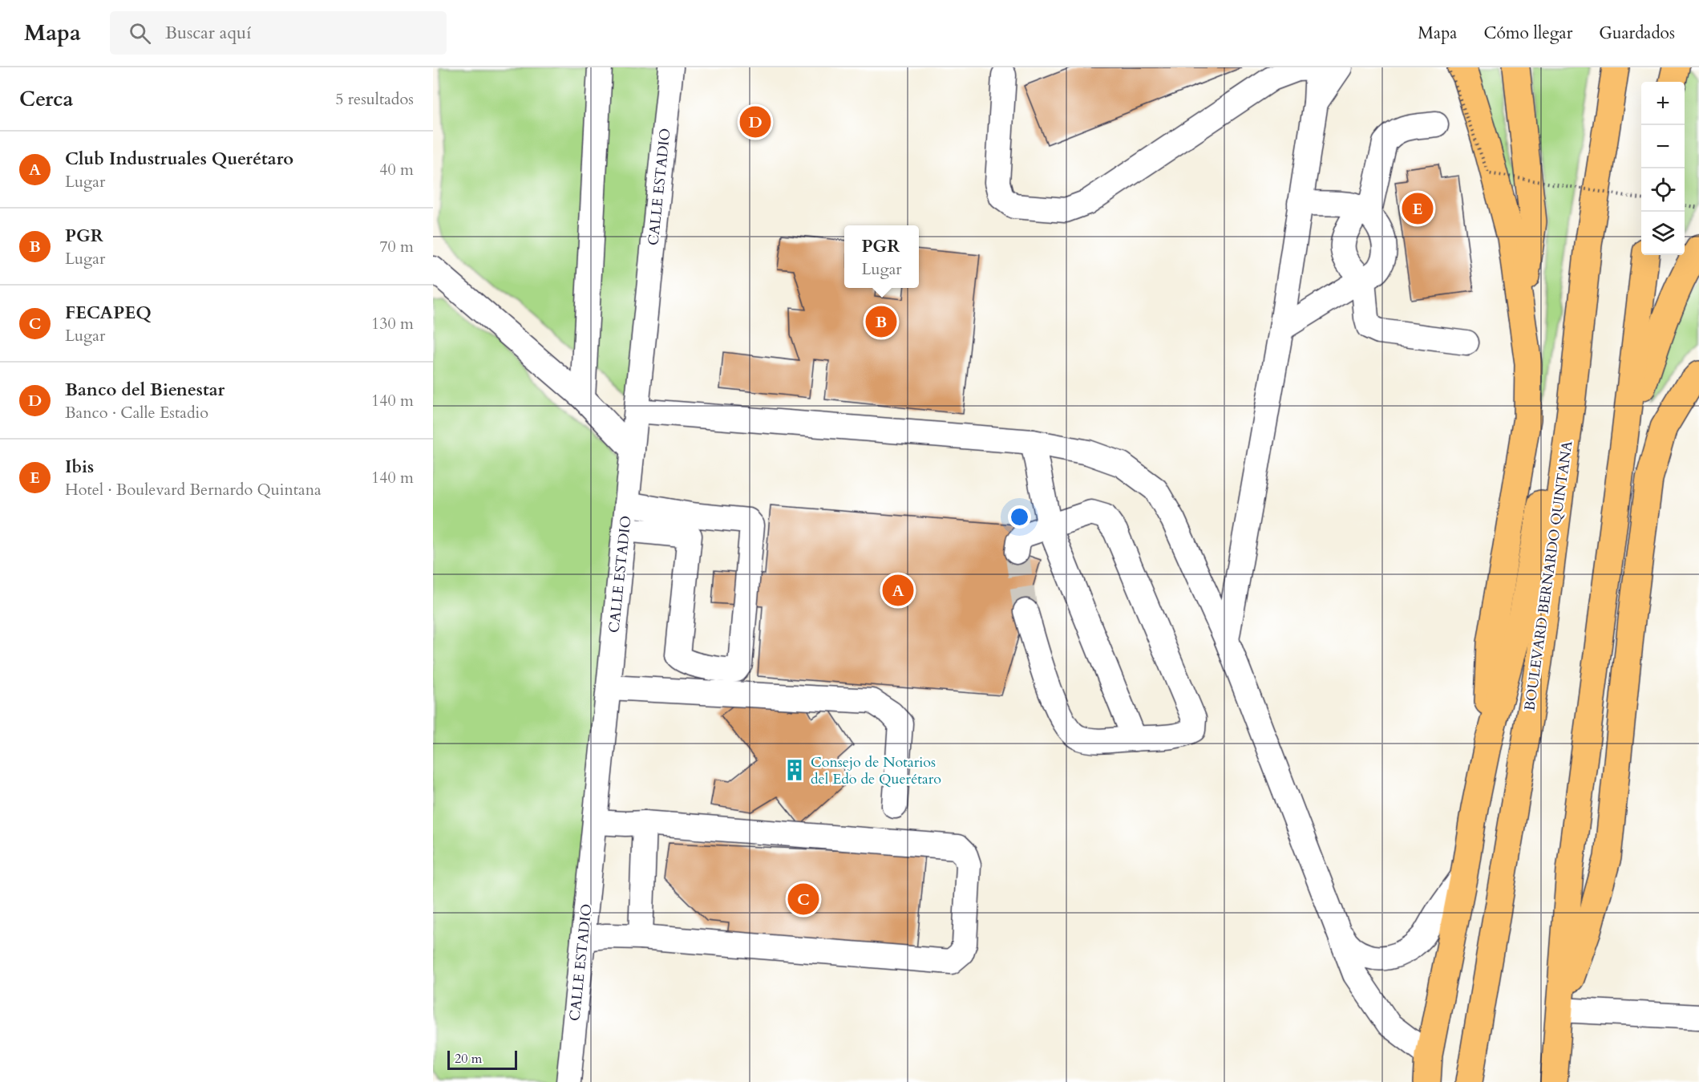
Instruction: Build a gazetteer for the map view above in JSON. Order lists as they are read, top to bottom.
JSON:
{
  "streets": {
    "highway": ["BOULEVARD BERNARDO QUINTANA"],
    "street": ["CALLE ESTADIO"]
  },
  "places": {
    "building": ["Consejo de Notarios del Edo de Querétaro"]
  },
  "scale_bar": "20 m",
  "page": {
    "header": "Mapa",
    "search": "Buscar aquí",
    "nav": ["Mapa", "Cómo llegar", "Guardados"],
    "heading": ["Cerca", "5 resultados"],
    "map_buttons": ["+", "−"],
    "pins": [
      "D",
      "E",
      "B",
      "A",
      "C"
    ],
    "list": [
      {
        "mark": "A",
        "name": "Club Industruales Querétaro",
        "note": "Lugar",
        "value": "40 m"
      },
      {
        "mark": "B",
        "name": "PGR",
        "note": "Lugar",
        "value": "70 m"
      },
      {
        "mark": "C",
        "name": "FECAPEQ",
        "note": "Lugar",
        "value": "130 m"
      },
      {
        "mark": "D",
        "name": "Banco del Bienestar",
        "note": "Banco · Calle Estadio",
        "value": "140 m"
      },
      {
        "mark": "E",
        "name": "Ibis",
        "note": "Hotel · Boulevard Bernardo Quintana",
        "value": "140 m"
      }
    ],
    "popup": ["PGR", "Lugar"],
    "scale": "20 m"
  }
}
